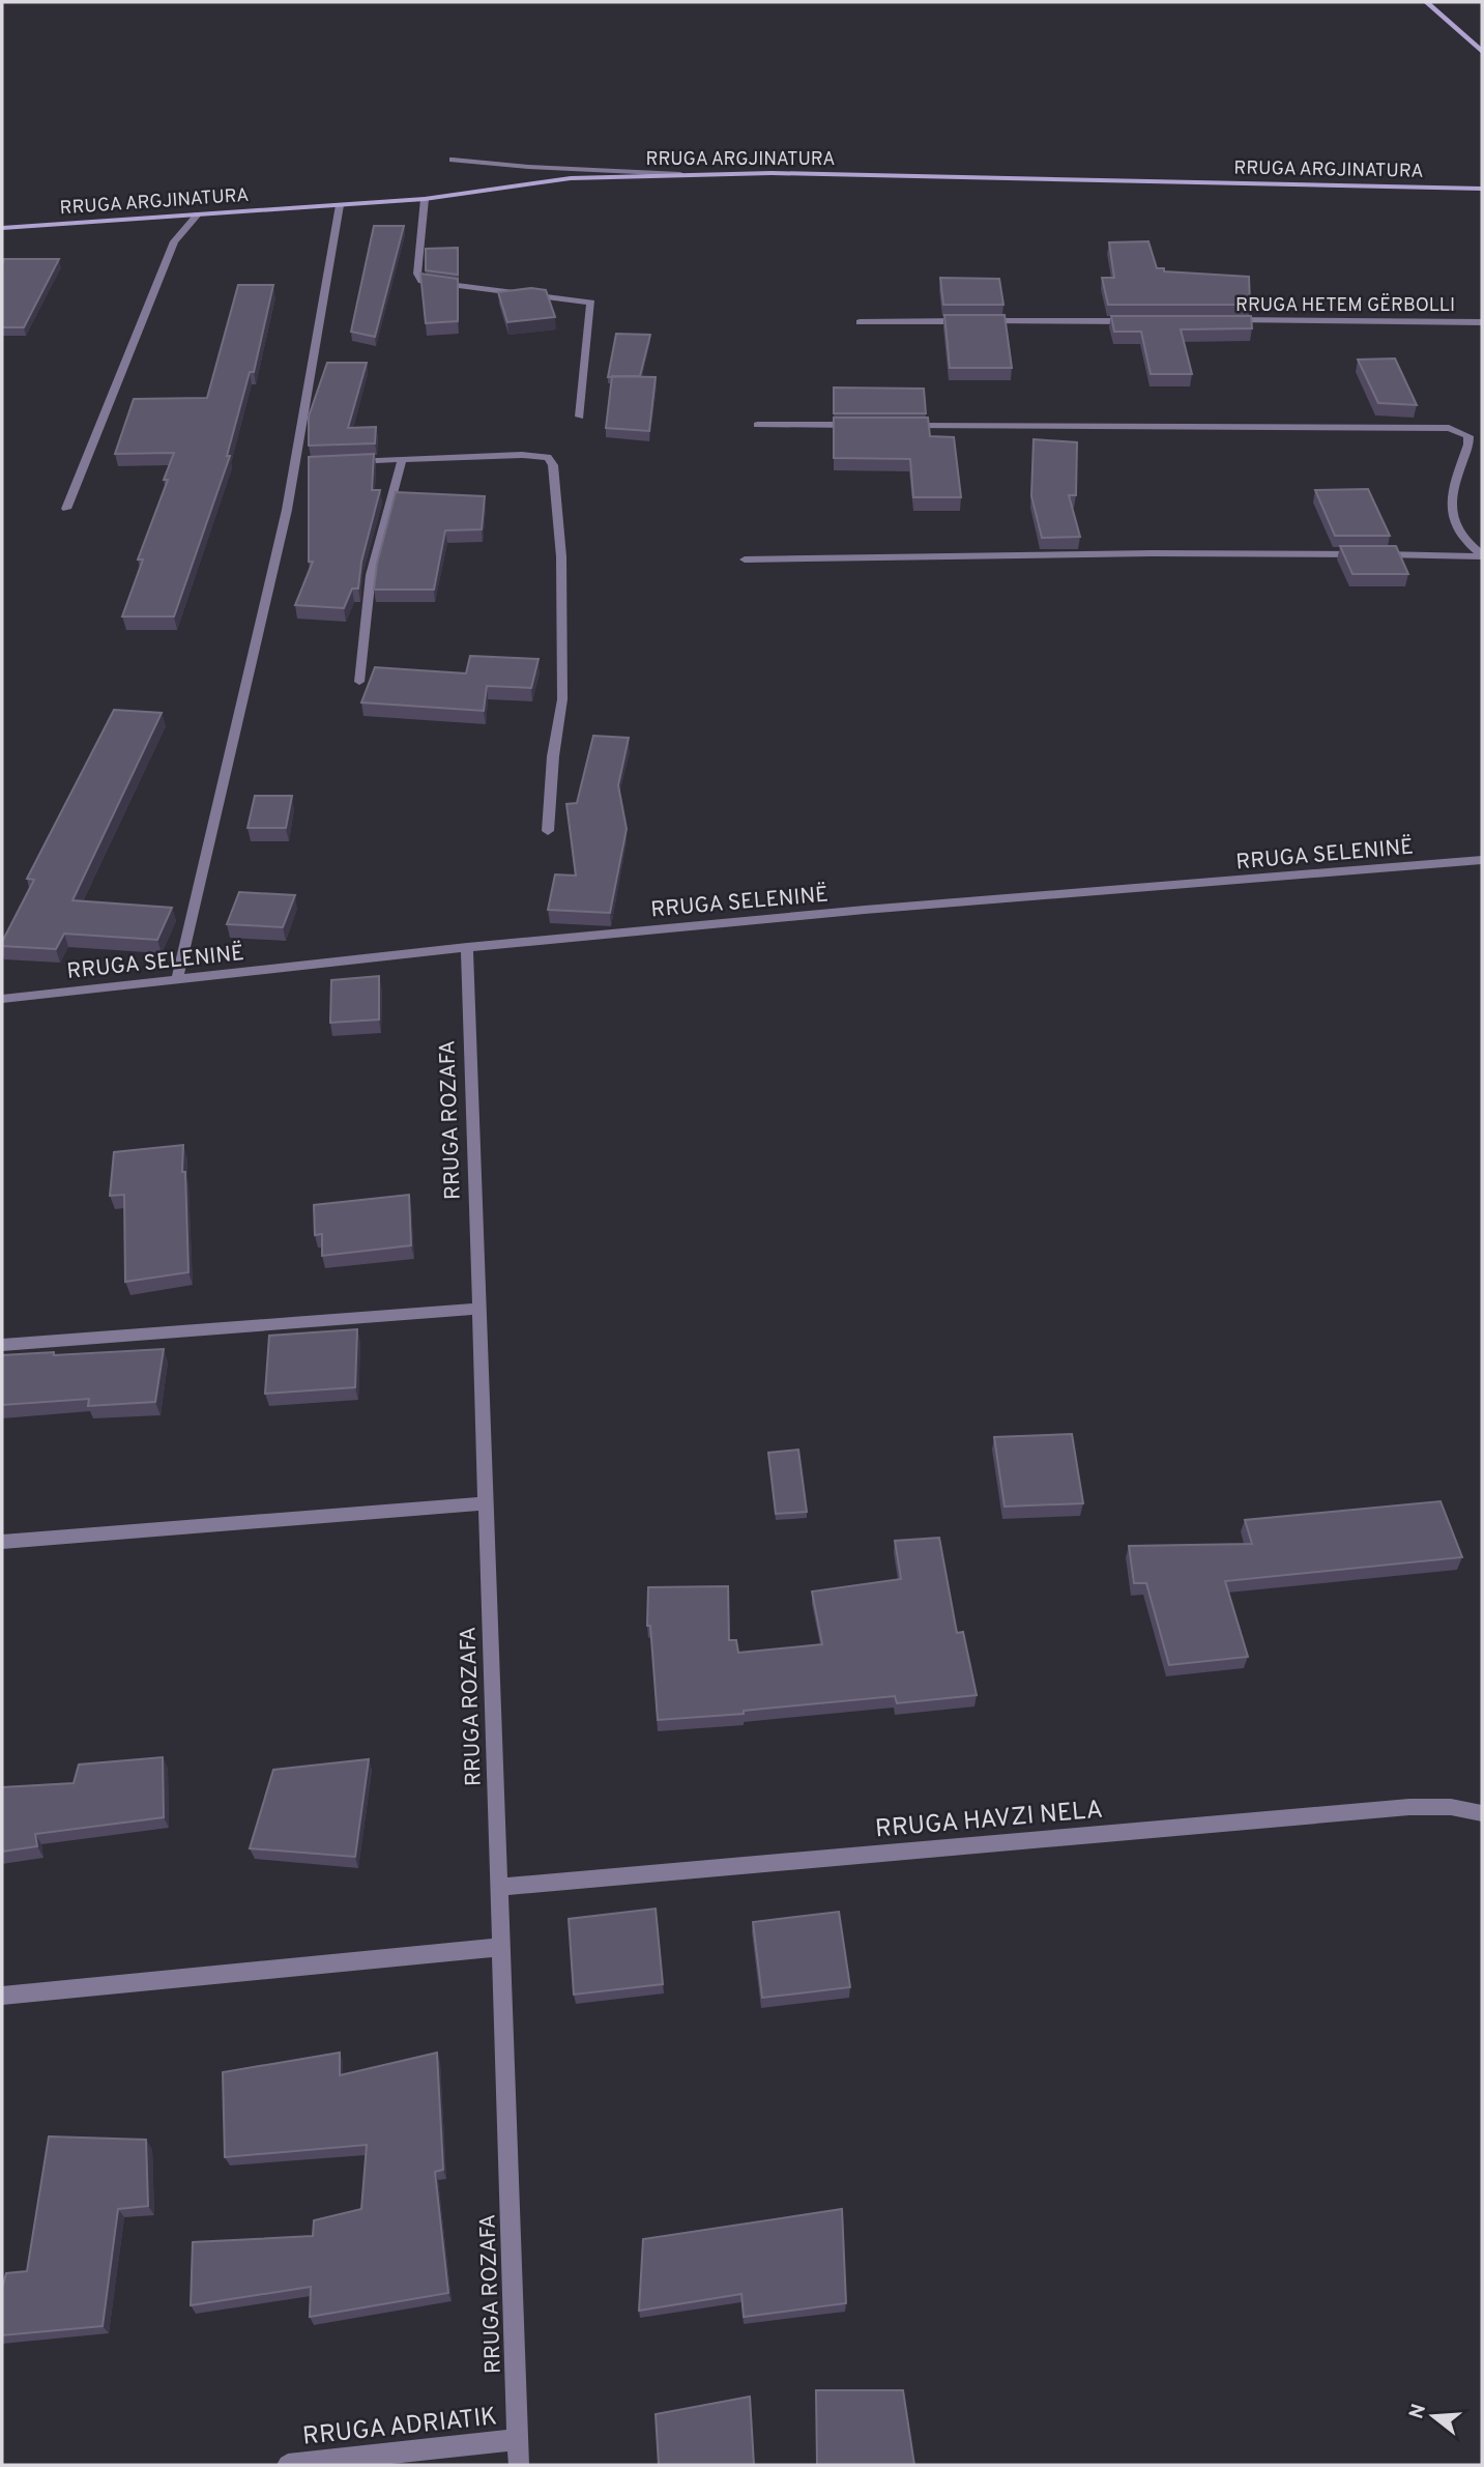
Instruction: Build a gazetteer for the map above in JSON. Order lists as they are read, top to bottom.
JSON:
{
  "streets": {
    "street": [
      "RRUGA ARGJINATURA",
      "RRUGA HETEM GËRBOLLI",
      "RRUGA SELENINË",
      "RRUGA ROZAFA",
      "RRUGA HAVZI NELA",
      "RRUGA ADRIATIK"
    ]
  },
  "crossings": [
    ["RRUGA SELENINË", "RRUGA ROZAFA"],
    ["RRUGA ROZAFA", "RRUGA HAVZI NELA"],
    ["RRUGA ROZAFA", "RRUGA ADRIATIK"]
  ],
  "north": "left"
}
